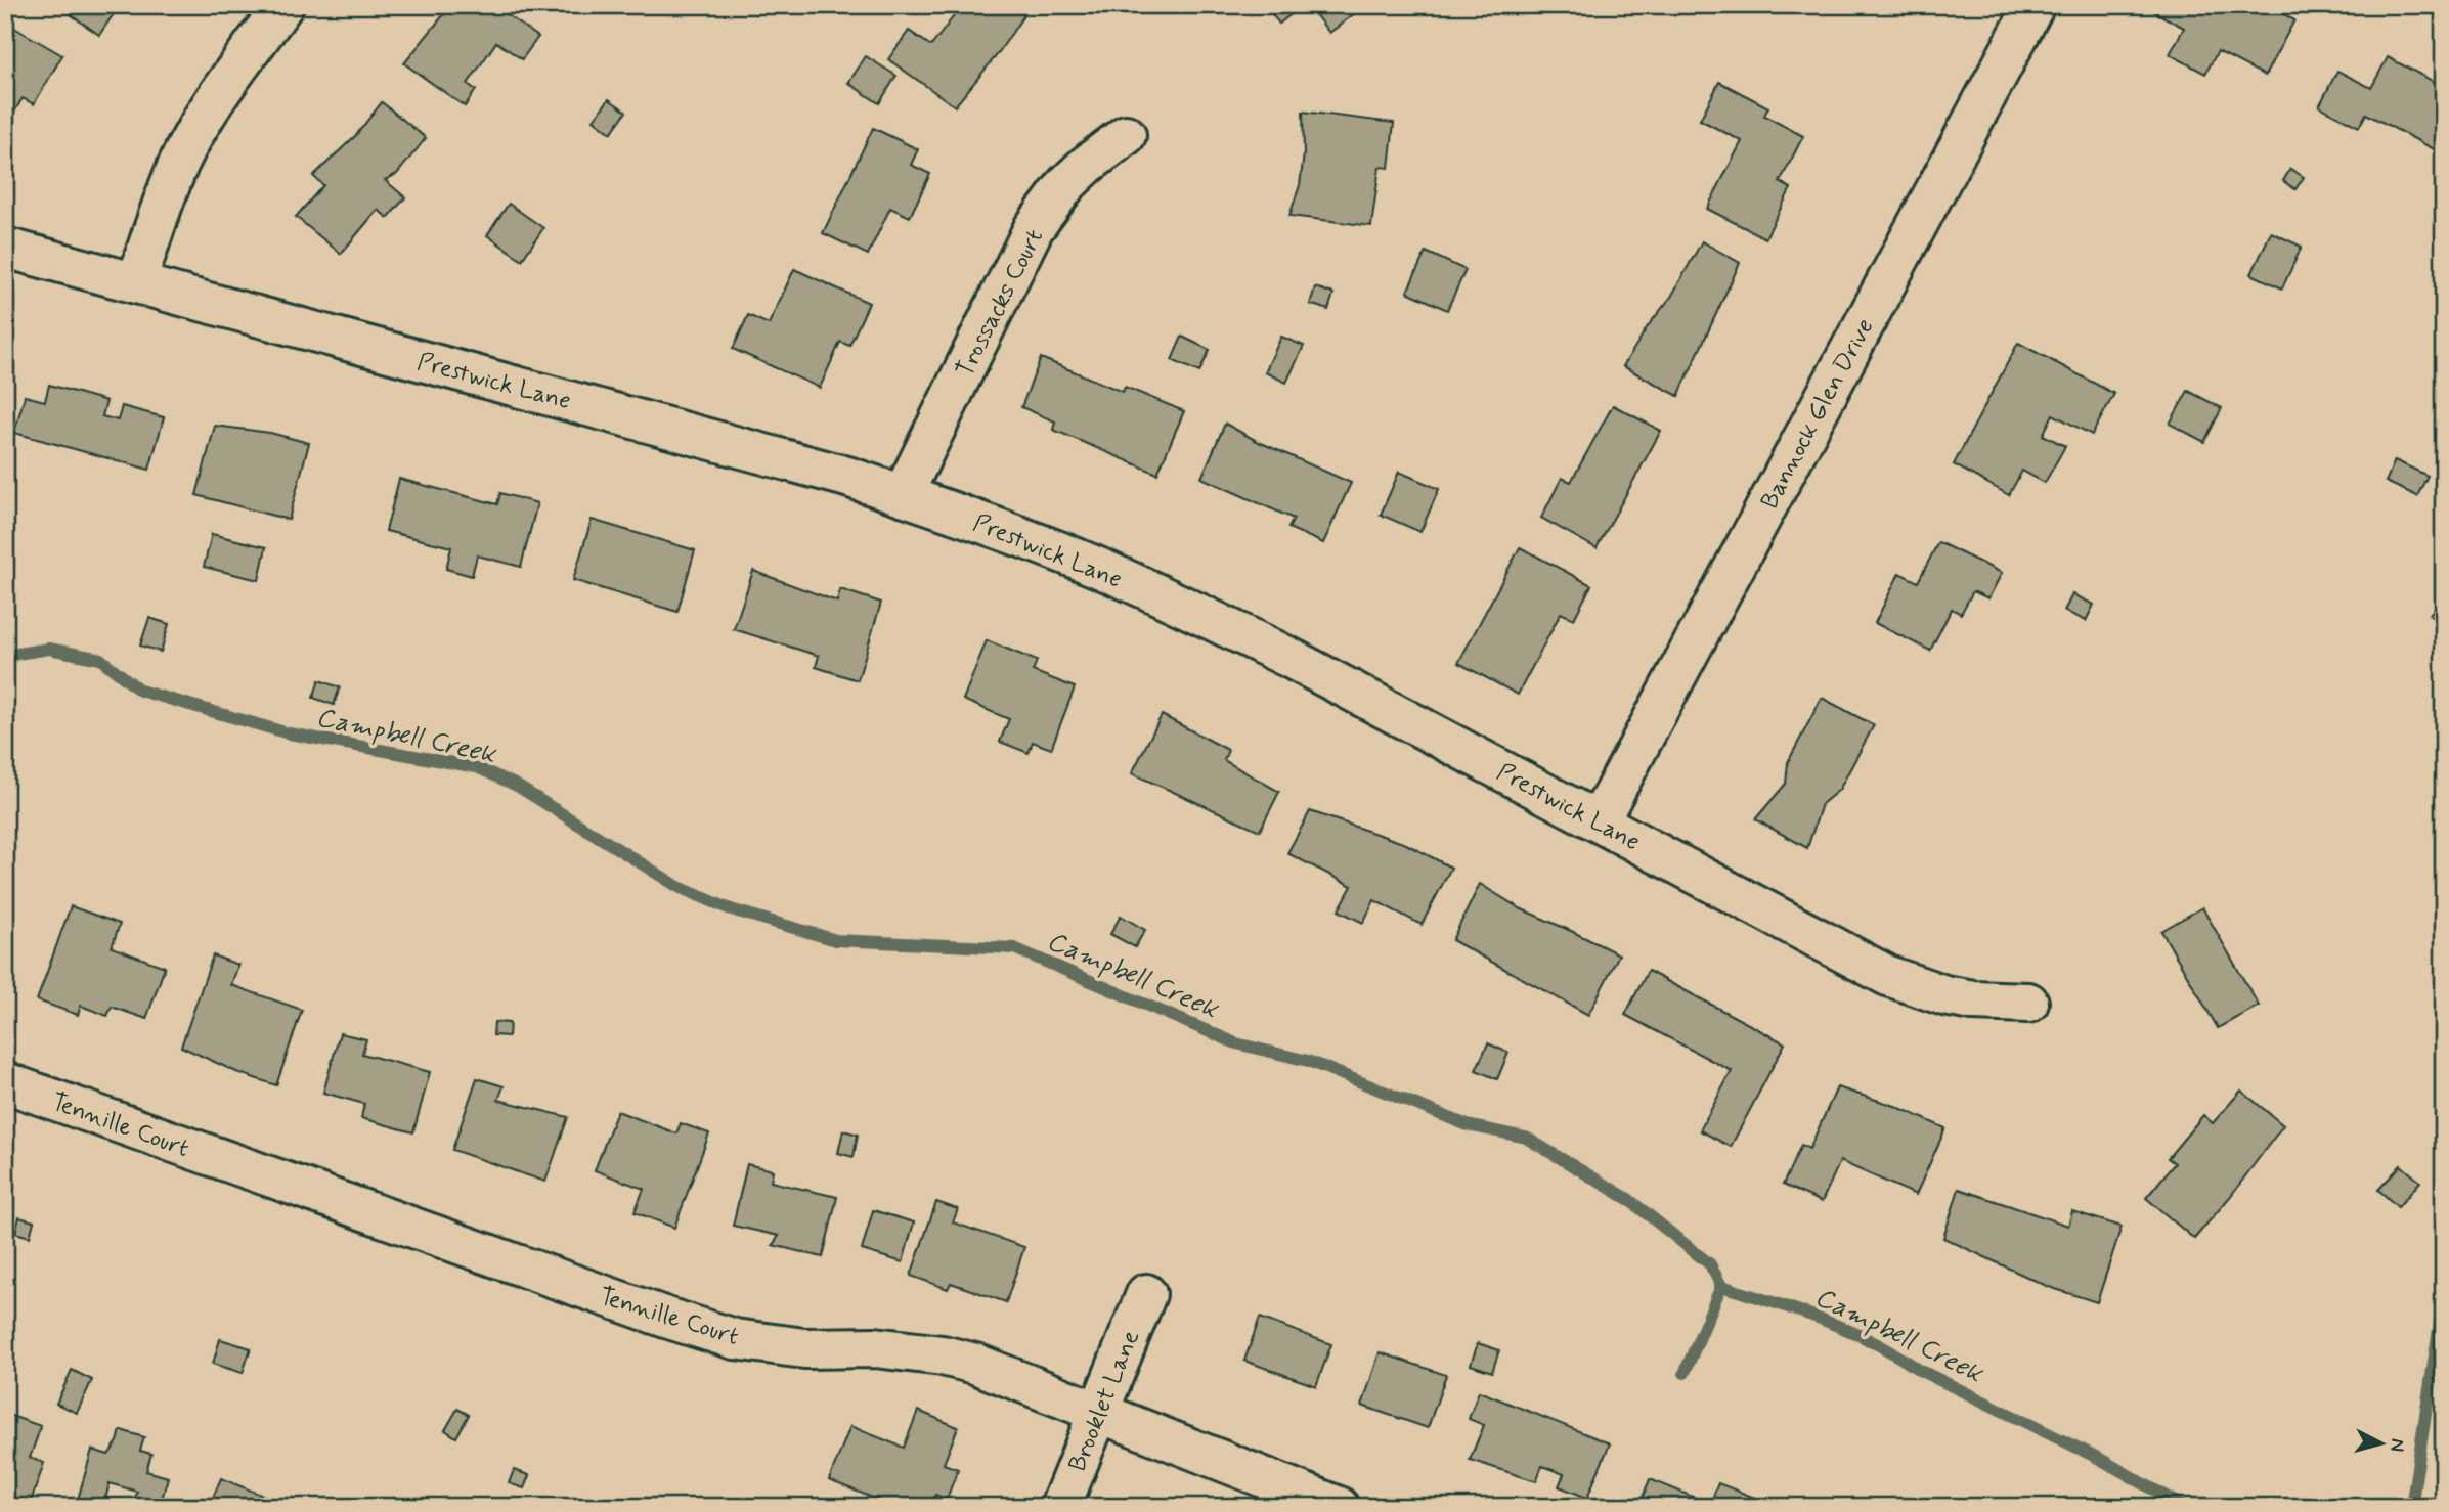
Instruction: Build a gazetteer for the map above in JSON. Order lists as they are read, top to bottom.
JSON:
{
  "streets": {
    "street": [
      "Trossacks Court",
      "Prestwick Lane",
      "Bannock Glen Drive",
      "Tennille Court",
      "Brooklet Lane"
    ]
  },
  "crossings": [
    ["Trossacks Court", "Prestwick Lane"],
    ["Prestwick Lane", "Bannock Glen Drive"],
    ["Tennille Court", "Brooklet Lane"]
  ],
  "water": ["Campbell Creek"],
  "north": "right"
}
